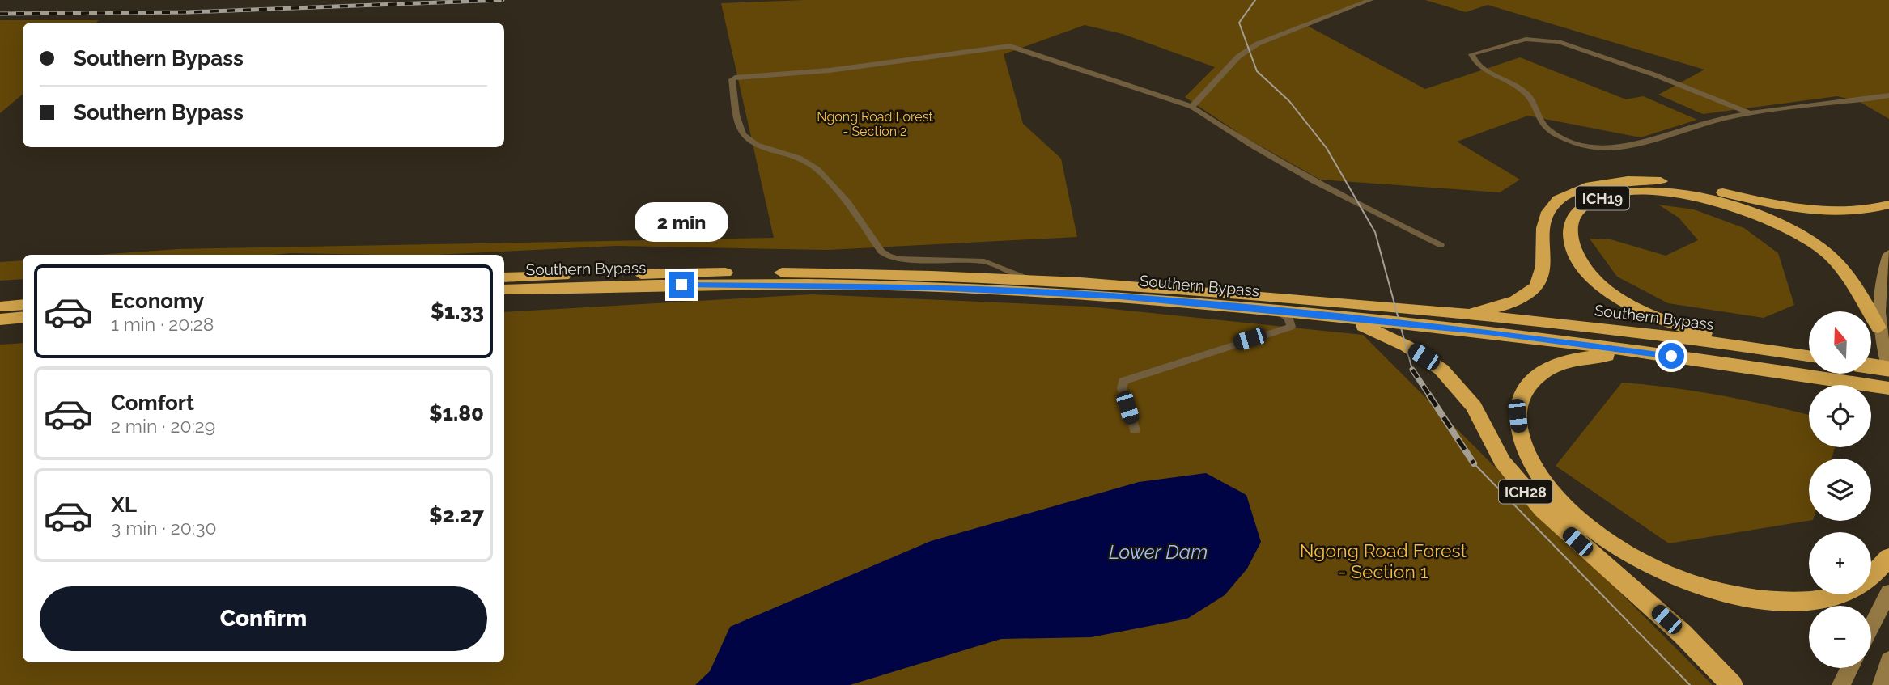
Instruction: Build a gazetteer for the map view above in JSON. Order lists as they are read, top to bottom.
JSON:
{
  "streets": {
    "highway": ["ICH19", "Southern Bypass", "ICH28"]
  },
  "crossings": [
    ["Southern Bypass", "ICH28"]
  ],
  "water": ["Lower Dam"],
  "parks": ["Ngong Road Forest - Section 2", "Ngong Road Forest - Section 1"],
  "north": "top",
  "page": {
    "banner": ["Southern Bypass", "Southern Bypass"],
    "bubble": "2 min",
    "list": [
      {
        "name": "Economy",
        "note": "1 min · 20:28",
        "value": "$1.33"
      },
      {
        "name": "Comfort",
        "note": "2 min · 20:29",
        "value": "$1.80"
      },
      {
        "name": "XL",
        "note": "3 min · 20:30",
        "value": "$2.27"
      }
    ],
    "map_buttons": ["+", "−"],
    "buttons": "Confirm"
  }
}
